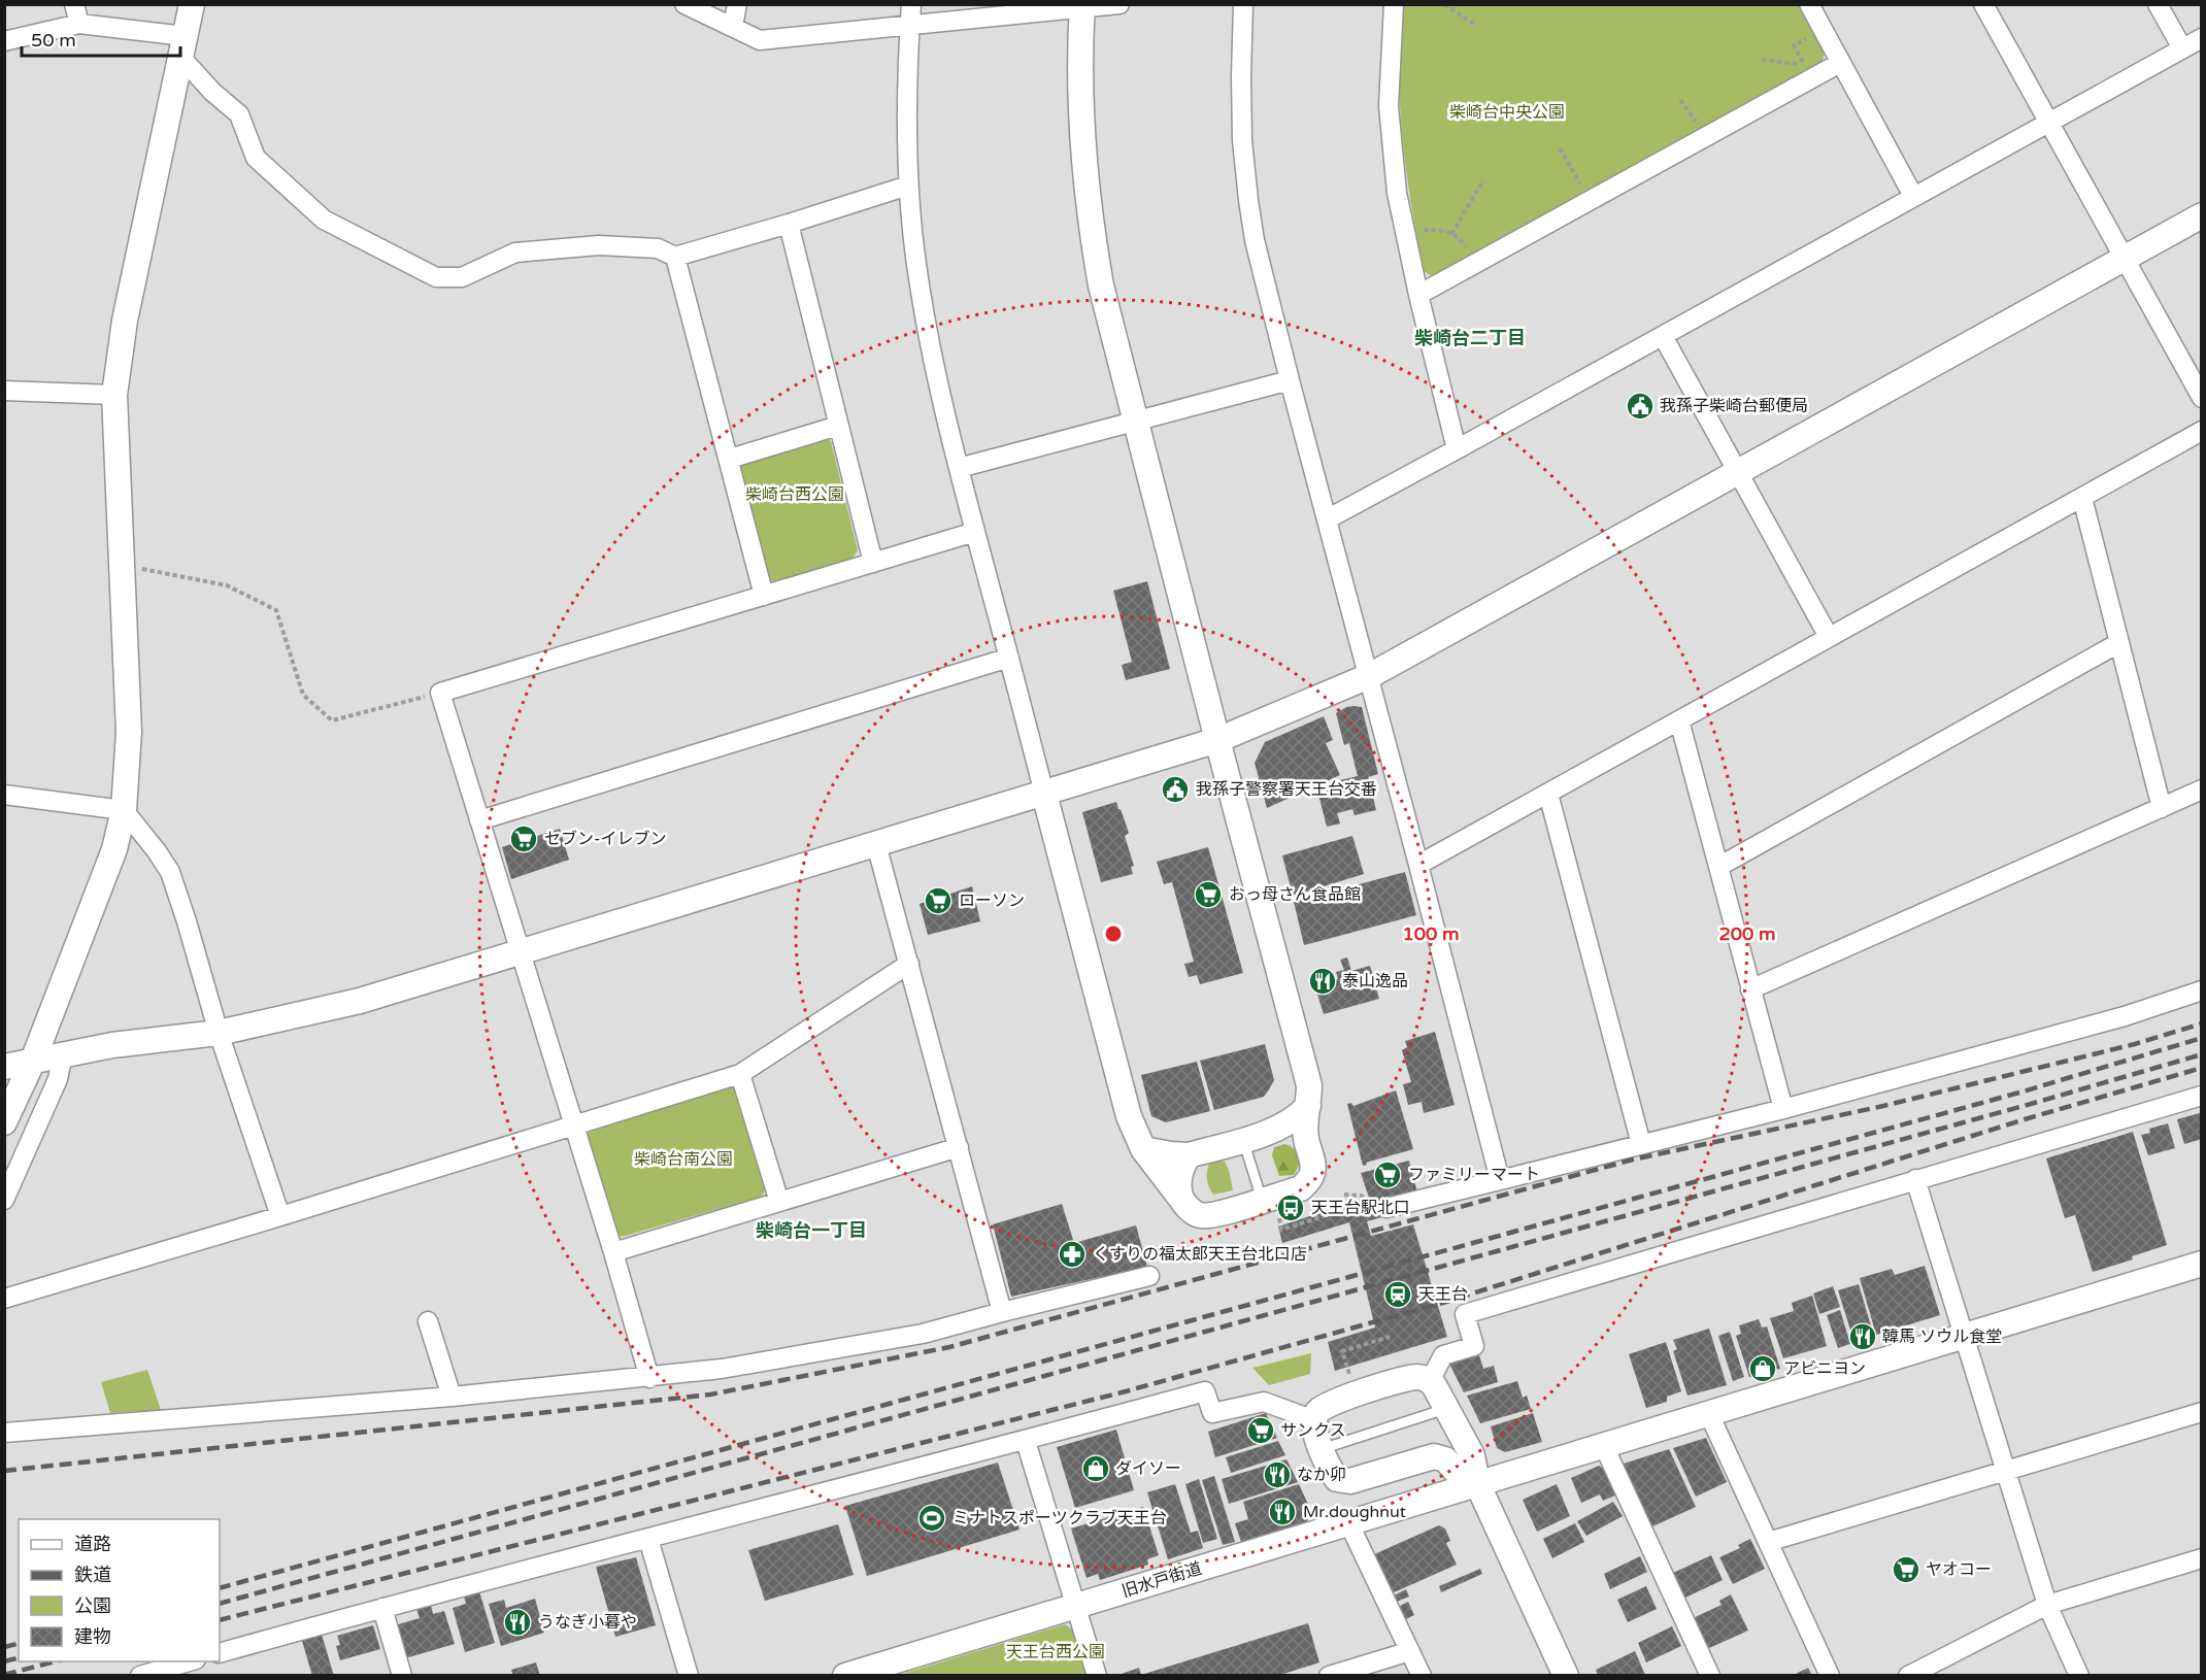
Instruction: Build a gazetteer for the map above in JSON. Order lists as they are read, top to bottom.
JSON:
{
  "streets": {
    "street": ["旧水戸街道"]
  },
  "districts": ["柴崎台二丁目", "柴崎台一丁目"],
  "parks": [
    "柴崎台中央公園",
    "柴崎台西公園",
    "柴崎台南公園",
    "天王台西公園"
  ],
  "places": {
    "public building": ["我孫子柴崎台郵便局", "我孫子警察署天王台交番"],
    "supermarket": [
      "セブン-イレブン",
      "おっ母さん食品館",
      "ローソン",
      "ファミリーマート",
      "サンクス",
      "ヤオコー"
    ],
    "restaurant": [
      "泰山逸品",
      "韓馬 ソウル食堂",
      "なか卯",
      "Mr.doughnut",
      "うなぎ小暮や"
    ],
    "bus stop": ["天王台駅北口"],
    "pharmacy": ["くすりの福太郎天王台北口店"],
    "station": ["天王台"],
    "shop": ["アビニヨン", "ダイソー"],
    "sports": ["ミナトスポーツクラブ天王台"]
  },
  "legend": [
    "道路",
    "鉄道",
    "公園",
    "建物"
  ],
  "scale_bar": "50 m",
  "rings": ["100 m", "200 m"]
}
